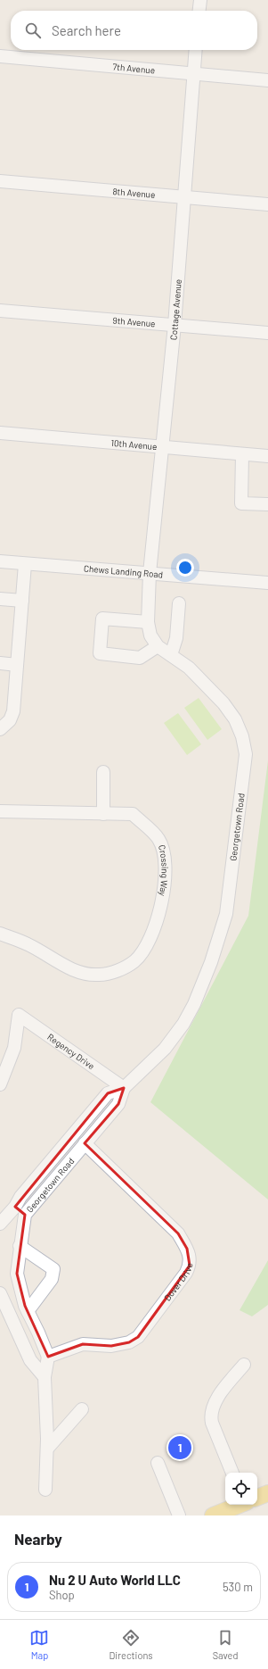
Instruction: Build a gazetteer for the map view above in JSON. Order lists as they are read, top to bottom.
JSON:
{
  "streets": {
    "street": [
      "7th Avenue",
      "8th Avenue",
      "Cottage Avenue",
      "9th Avenue",
      "10th Avenue",
      "Chews Landing Road",
      "Georgetown Road",
      "Crossing Way",
      "Regency Drive",
      "Dover Drive"
    ]
  },
  "crossings": [
    ["7th Avenue", "Cottage Avenue"],
    ["8th Avenue", "Cottage Avenue"],
    ["Cottage Avenue", "9th Avenue"],
    ["Cottage Avenue", "10th Avenue"],
    ["Cottage Avenue", "Chews Landing Road"],
    ["Georgetown Road", "Regency Drive"],
    ["Georgetown Road", "Dover Drive"]
  ],
  "page": {
    "search": "Search here",
    "pins": "1",
    "heading": "Nearby",
    "list": [
      {
        "mark": "1",
        "name": "Nu 2 U Auto World LLC",
        "note": "Shop",
        "value": "530 m"
      }
    ],
    "nav": ["Map", "Directions", "Saved"]
  }
}
